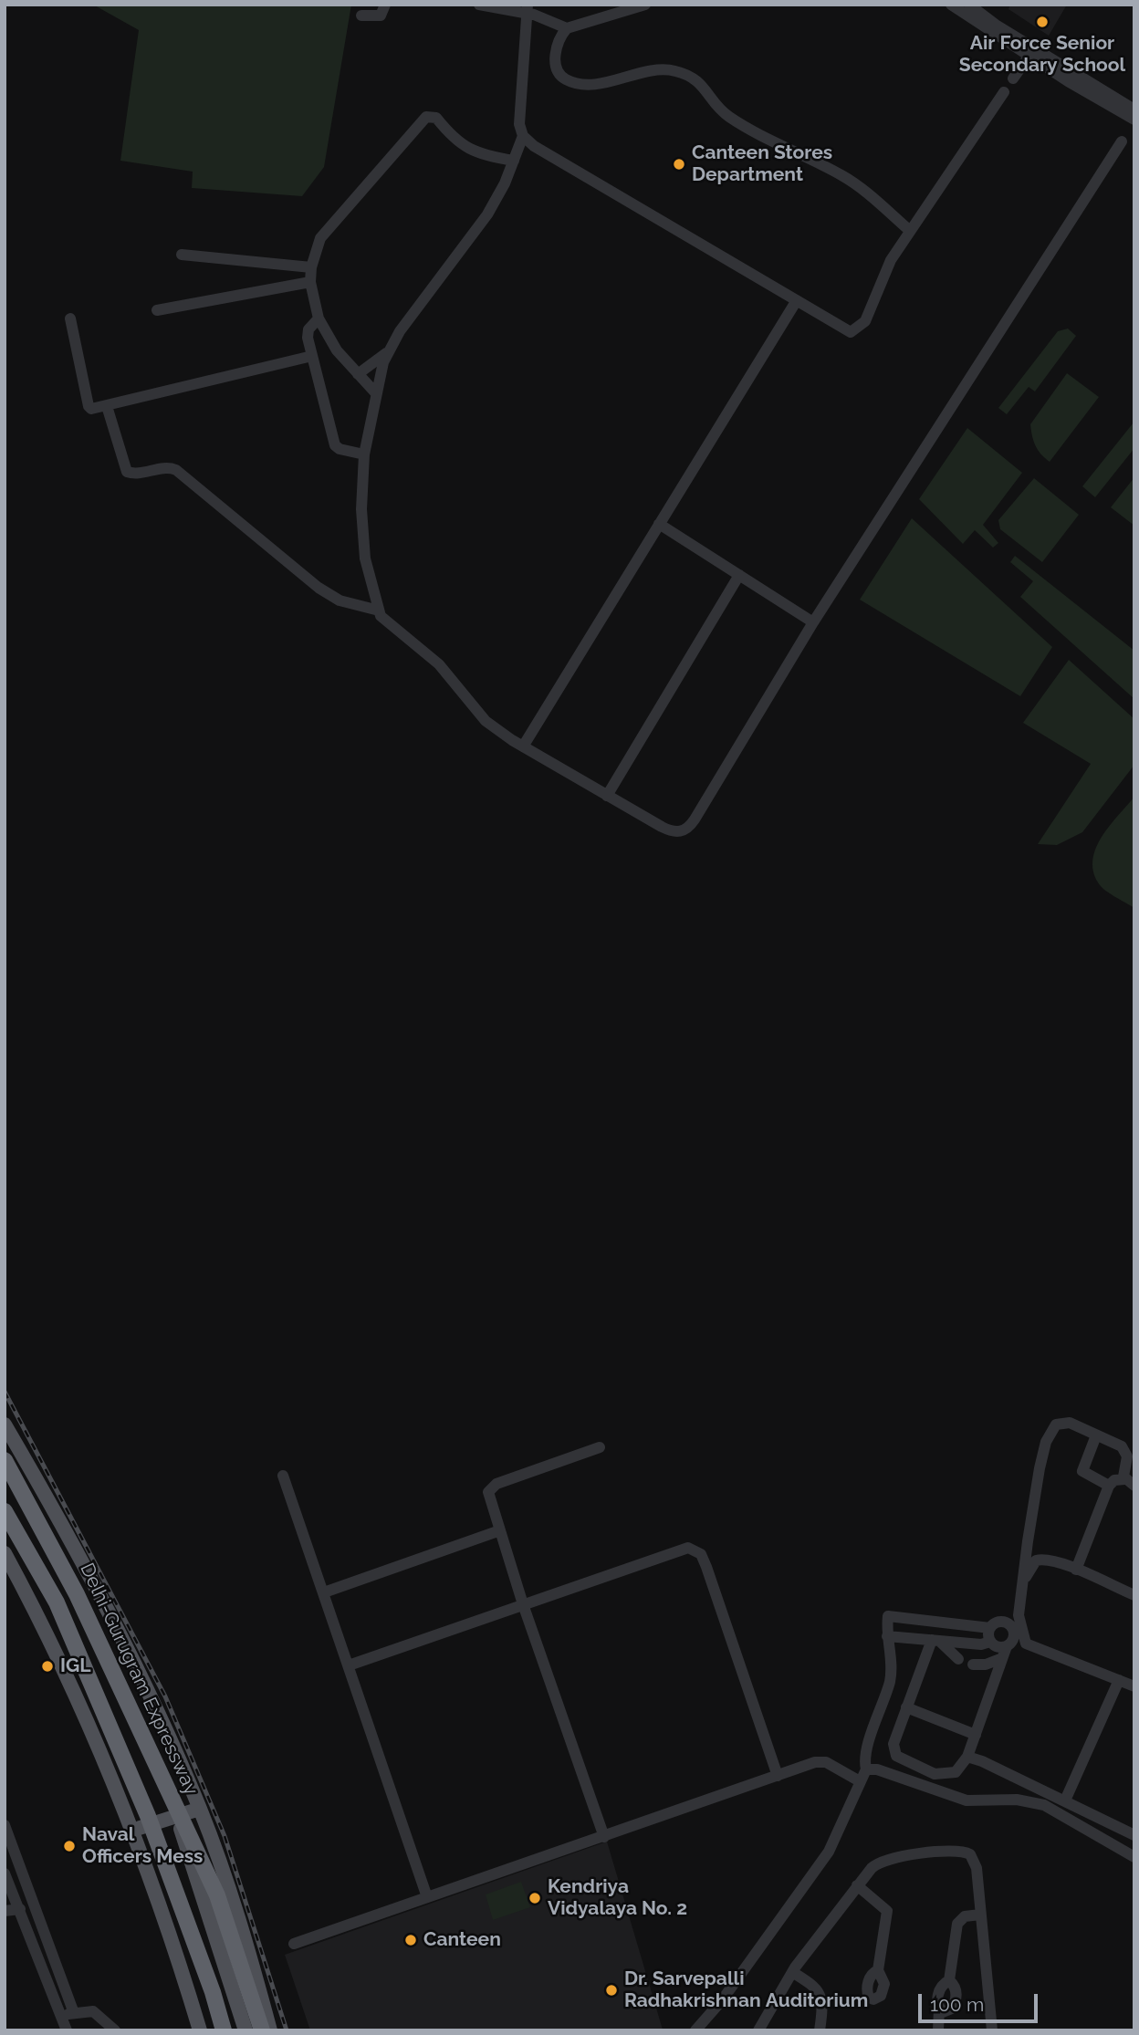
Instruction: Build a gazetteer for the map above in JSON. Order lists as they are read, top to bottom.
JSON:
{
  "streets": {
    "highway": ["Delhi-Gurugram Expressway"]
  },
  "places": [
    "Air Force Senior Secondary School",
    "Canteen Stores Department",
    "IGL",
    "Naval Officers Mess",
    "Kendriya Vidyalaya No. 2",
    "Canteen",
    "Dr. Sarvepalli Radhakrishnan Auditorium"
  ],
  "scale_bar": "100 m"
}
